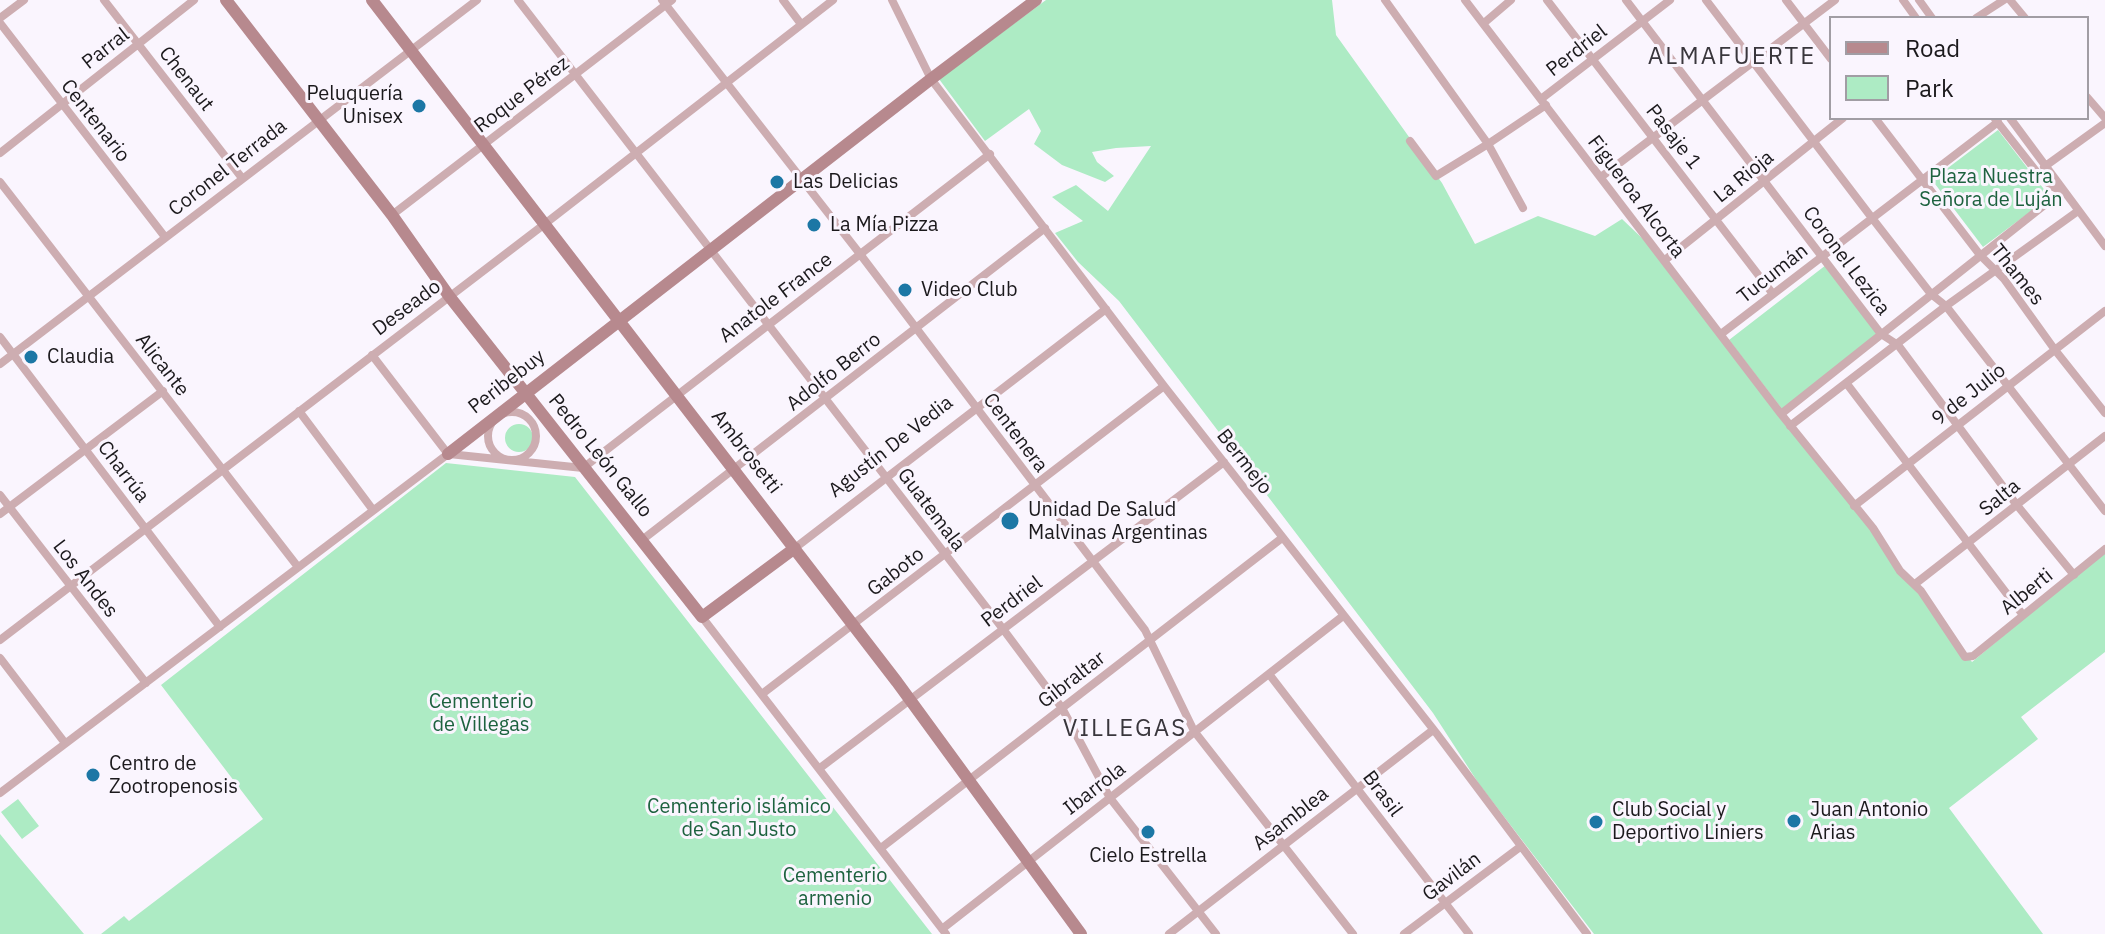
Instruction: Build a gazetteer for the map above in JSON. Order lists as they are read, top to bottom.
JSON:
{
  "streets": {
    "street": [
      "Parral",
      "Perdriel",
      "Chenaut",
      "Roque Pérez",
      "Centenario",
      "Pasaje 1",
      "Coronel Terrada",
      "La Rioja",
      "Figueroa Alcorta",
      "Coronel Lezica",
      "Tucumán",
      "Thames",
      "Anatole France",
      "Deseado",
      "Alicante",
      "Adolfo Berro",
      "Peribebuy",
      "9 de Julio",
      "Centenera",
      "Agustín De Vedia",
      "Ambrosetti",
      "Pedro León Gallo",
      "Bermejo",
      "Charrúa",
      "Salta",
      "Guatemala",
      "Gaboto",
      "Los Andes",
      "Alberti",
      "Gibraltar",
      "Ibarrola",
      "Brasil",
      "Asamblea",
      "Gavilán"
    ]
  },
  "crossings": [
    ["Parral", "Chenaut"],
    ["Parral", "Centenario"],
    ["Perdriel", "Pasaje 1"],
    ["Perdriel", "Figueroa Alcorta"],
    ["Perdriel", "Coronel Lezica"],
    ["Perdriel", "Centenera"],
    ["Perdriel", "Ambrosetti"],
    ["Perdriel", "Pedro León Gallo"],
    ["Perdriel", "Bermejo"],
    ["Perdriel", "Guatemala"],
    ["Chenaut", "Coronel Terrada"],
    ["Roque Pérez", "Centenera"],
    ["Roque Pérez", "Ambrosetti"],
    ["Roque Pérez", "Pedro León Gallo"],
    ["Roque Pérez", "Guatemala"],
    ["Centenario", "Coronel Terrada"],
    ["Pasaje 1", "La Rioja"],
    ["Pasaje 1", "Tucumán"],
    ["Coronel Terrada", "Alicante"],
    ["Coronel Terrada", "Ambrosetti"],
    ["Coronel Terrada", "Pedro León Gallo"],
    ["Coronel Terrada", "Charrúa"],
    ["La Rioja", "Figueroa Alcorta"],
    ["La Rioja", "Coronel Lezica"],
    ["Figueroa Alcorta", "Tucumán"],
    ["Figueroa Alcorta", "9 de Julio"],
    ["Figueroa Alcorta", "Salta"],
    ["Figueroa Alcorta", "Alberti"],
    ["Coronel Lezica", "Tucumán"],
    ["Coronel Lezica", "9 de Julio"],
    ["Coronel Lezica", "Salta"],
    ["Coronel Lezica", "Alberti"],
    ["Tucumán", "Thames"],
    ["Thames", "9 de Julio"],
    ["Anatole France", "Centenera"],
    ["Anatole France", "Ambrosetti"],
    ["Anatole France", "Pedro León Gallo"],
    ["Anatole France", "Bermejo"],
    ["Anatole France", "Guatemala"],
    ["Deseado", "Alicante"],
    ["Deseado", "Centenera"],
    ["Deseado", "Ambrosetti"],
    ["Deseado", "Pedro León Gallo"],
    ["Deseado", "Charrúa"],
    ["Deseado", "Guatemala"],
    ["Deseado", "Los Andes"],
    ["Alicante", "Peribebuy"],
    ["Adolfo Berro", "Centenera"],
    ["Adolfo Berro", "Ambrosetti"],
    ["Adolfo Berro", "Pedro León Gallo"],
    ["Adolfo Berro", "Bermejo"],
    ["Adolfo Berro", "Guatemala"],
    ["Peribebuy", "Centenera"],
    ["Peribebuy", "Ambrosetti"],
    ["Peribebuy", "Pedro León Gallo"],
    ["Peribebuy", "Bermejo"],
    ["Peribebuy", "Charrúa"],
    ["Peribebuy", "Guatemala"],
    ["Peribebuy", "Los Andes"],
    ["Centenera", "Agustín De Vedia"],
    ["Centenera", "Gaboto"],
    ["Centenera", "Gibraltar"],
    ["Centenera", "Ibarrola"],
    ["Centenera", "Asamblea"],
    ["Agustín De Vedia", "Ambrosetti"],
    ["Agustín De Vedia", "Pedro León Gallo"],
    ["Agustín De Vedia", "Bermejo"],
    ["Agustín De Vedia", "Guatemala"],
    ["Ambrosetti", "Gaboto"],
    ["Ambrosetti", "Gibraltar"],
    ["Ambrosetti", "Ibarrola"],
    ["Pedro León Gallo", "Gaboto"],
    ["Pedro León Gallo", "Gibraltar"],
    ["Pedro León Gallo", "Ibarrola"],
    ["Bermejo", "Gaboto"],
    ["Bermejo", "Gibraltar"],
    ["Bermejo", "Ibarrola"],
    ["Bermejo", "Asamblea"],
    ["Bermejo", "Gavilán"],
    ["Guatemala", "Gaboto"],
    ["Guatemala", "Gibraltar"],
    ["Guatemala", "Ibarrola"],
    ["Guatemala", "Asamblea"],
    ["Ibarrola", "Brasil"],
    ["Brasil", "Asamblea"],
    ["Brasil", "Gavilán"]
  ],
  "districts": ["ALMAFUERTE", "VILLEGAS"],
  "parks": [
    "Plaza Nuestra Señora de Luján",
    "Cementerio de Villegas",
    "Cementerio islámico de San Justo",
    "Cementerio armenio"
  ],
  "places": [
    "Peluquería Unisex",
    "Las Delicias",
    "La Mía Pizza",
    "Video Club",
    "Claudia",
    "Unidad De Salud Malvinas Argentinas",
    "Centro de Zootropenosis",
    "Juan Antonio Arias",
    "Club Social y Deportivo Liniers",
    "Cielo Estrella"
  ],
  "legend": ["Road", "Park"]
}
